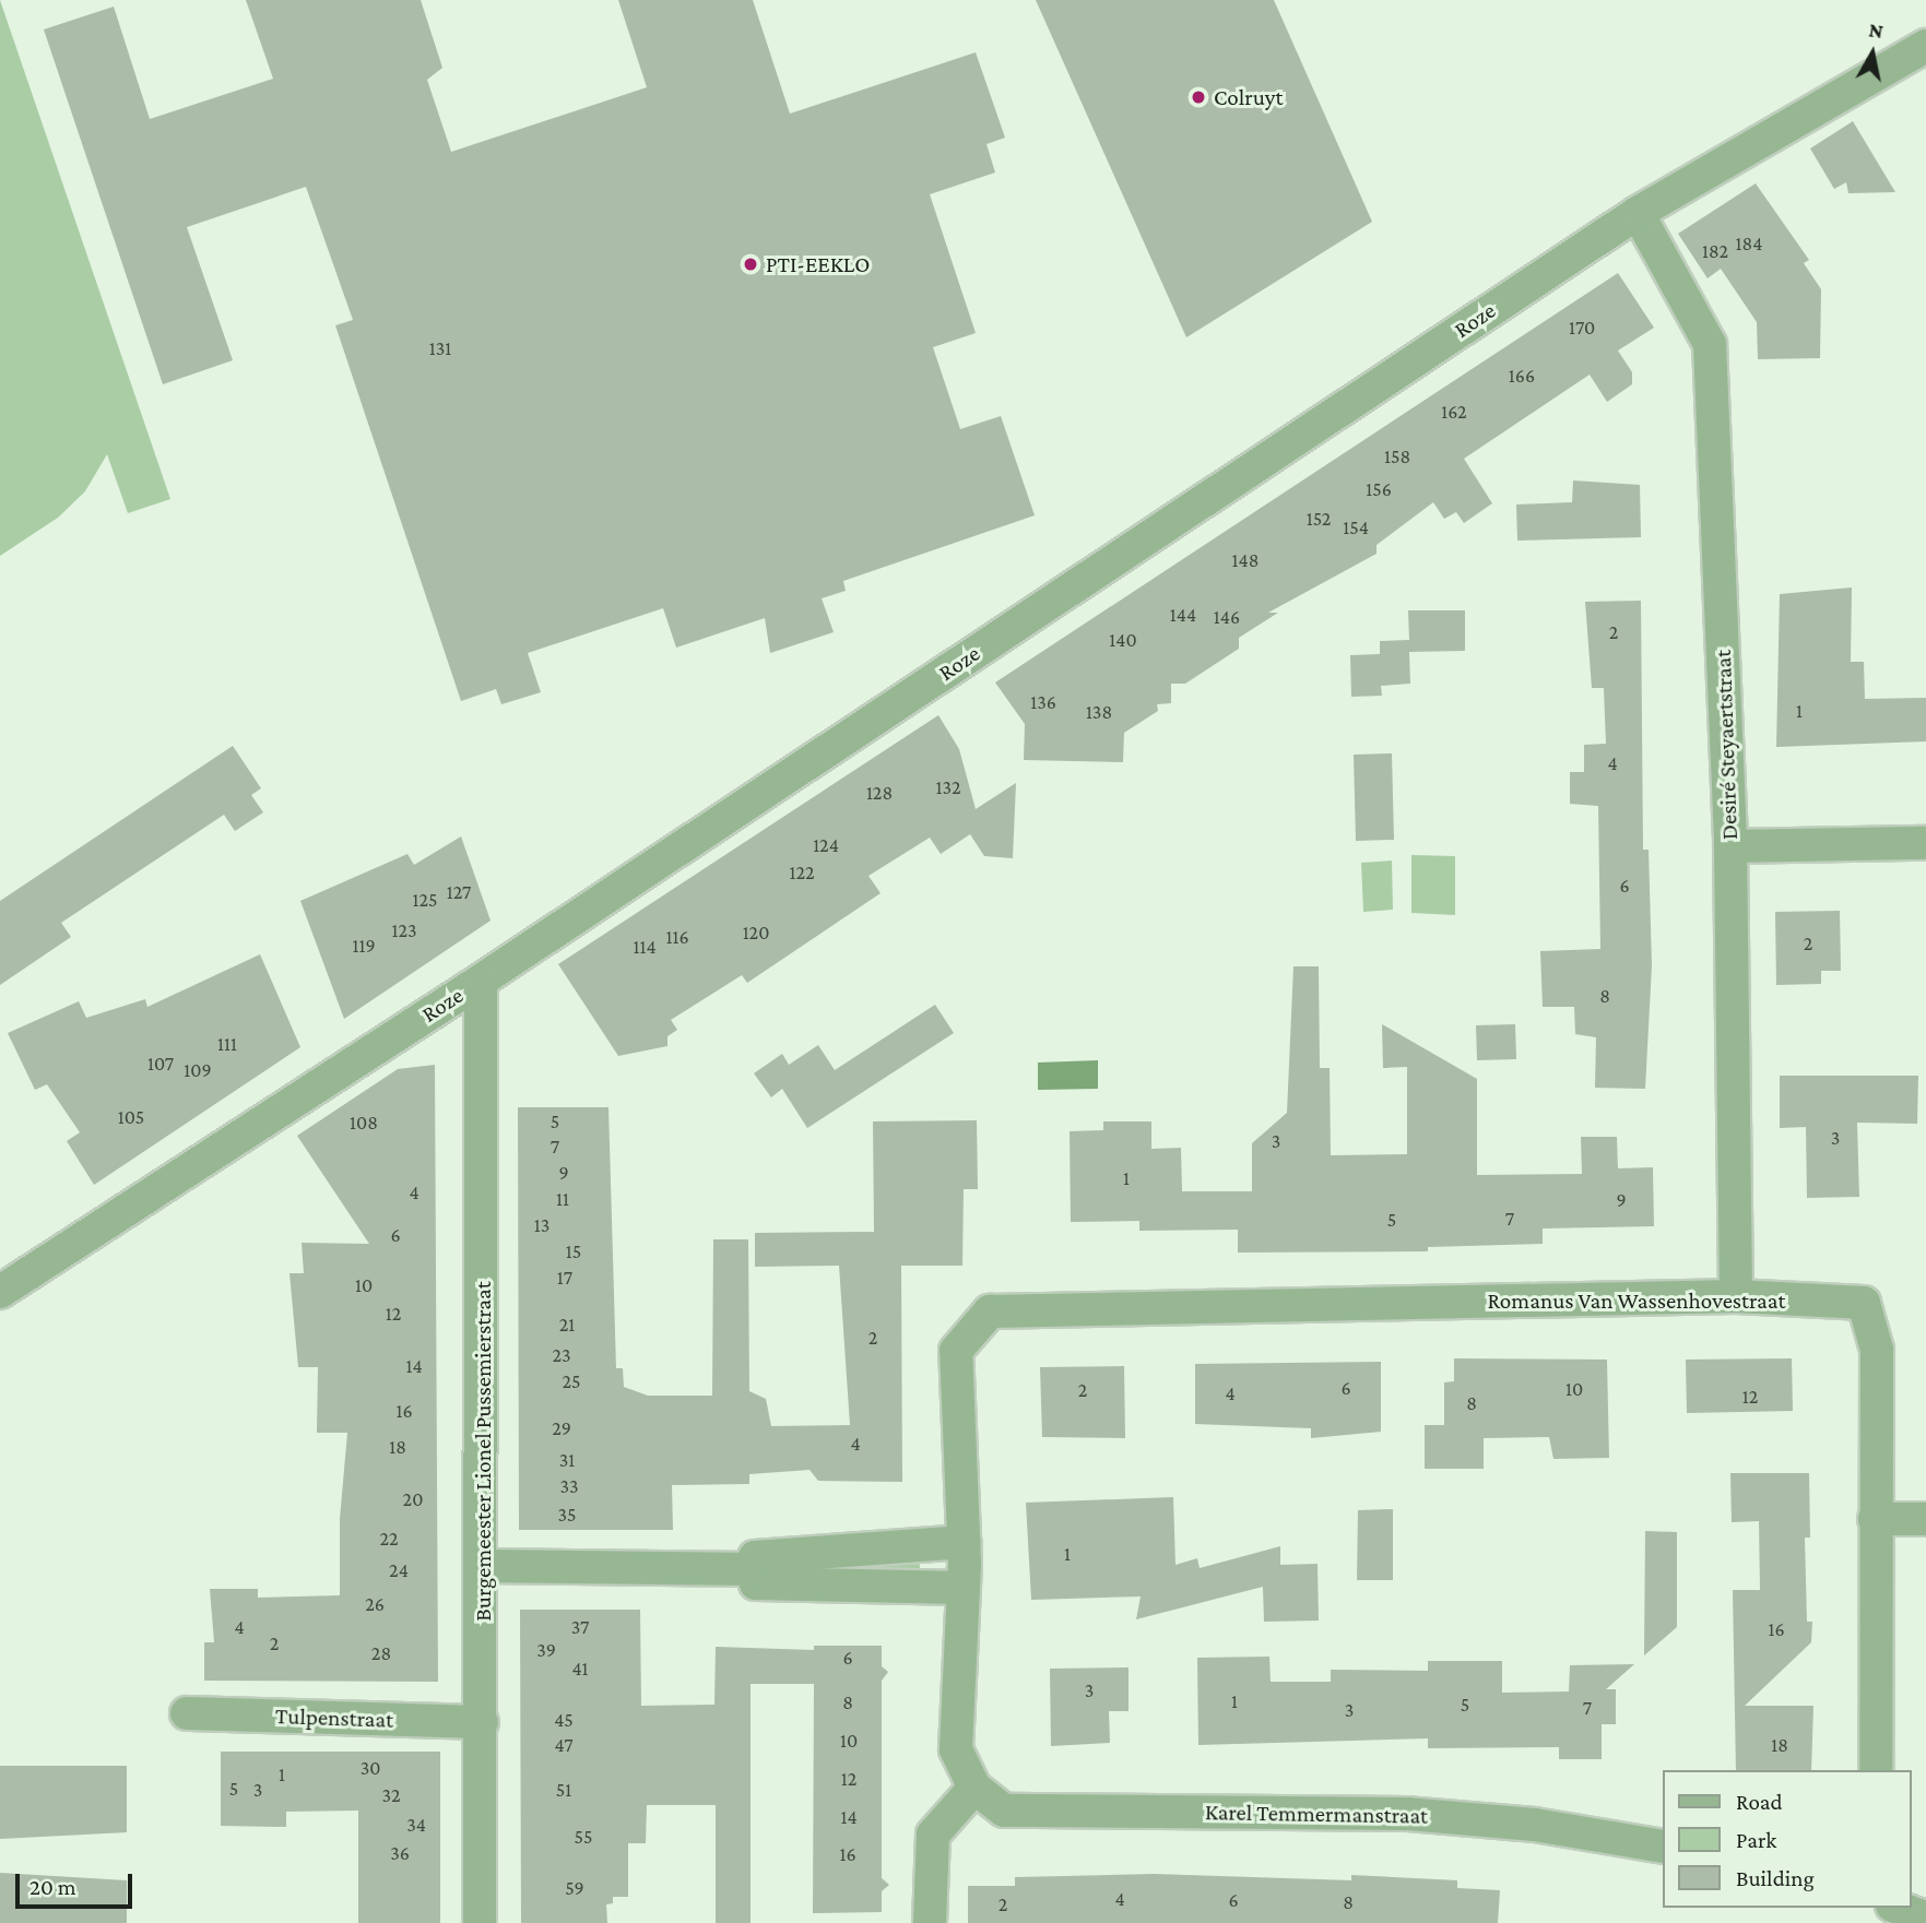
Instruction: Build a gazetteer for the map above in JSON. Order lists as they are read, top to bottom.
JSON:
{
  "streets": {
    "street": [
      "Roze",
      "Desiré Steyaertstraat",
      "Romanus Van Wassenhovestraat",
      "Burgemeester Lionel Pussemierstraat",
      "Tulpenstraat",
      "Karel Temmermanstraat"
    ]
  },
  "crossings": [
    ["Roze", "Desiré Steyaertstraat"],
    ["Roze", "Burgemeester Lionel Pussemierstraat"],
    ["Desiré Steyaertstraat", "Romanus Van Wassenhovestraat"],
    ["Burgemeester Lionel Pussemierstraat", "Tulpenstraat"]
  ],
  "places": ["Colruyt", "PTI-EEKLO"],
  "house_numbers": [
    "184",
    "182",
    "170",
    "131",
    "166",
    "162",
    "158",
    "156",
    "152",
    "154",
    "148",
    "144",
    "146",
    "2",
    "140",
    "136",
    "1",
    "138",
    "4",
    "132",
    "128",
    "124",
    "122",
    "6",
    "127",
    "125",
    "123",
    "120",
    "116",
    "2",
    "119",
    "114",
    "8",
    "111",
    "107",
    "109",
    "105",
    "5",
    "108",
    "3",
    "3",
    "7",
    "9",
    "1",
    "4",
    "11",
    "9",
    "7",
    "5",
    "13",
    "6",
    "15",
    "17",
    "10",
    "12",
    "21",
    "2",
    "23",
    "14",
    "25",
    "6",
    "10",
    "2",
    "4",
    "12",
    "8",
    "16",
    "29",
    "4",
    "18",
    "31",
    "33",
    "20",
    "35",
    "22",
    "1",
    "24",
    "26",
    "4",
    "37",
    "16",
    "2",
    "39",
    "28",
    "6",
    "41",
    "3",
    "1",
    "8",
    "5",
    "7",
    "3",
    "45",
    "10",
    "47",
    "18",
    "30",
    "1",
    "12",
    "5",
    "3",
    "51",
    "32",
    "14",
    "34",
    "55",
    "36",
    "16",
    "59",
    "4",
    "6",
    "8",
    "2"
  ],
  "legend": ["Road", "Park", "Building"],
  "scale_bar": "20 m",
  "north": "top"
}
